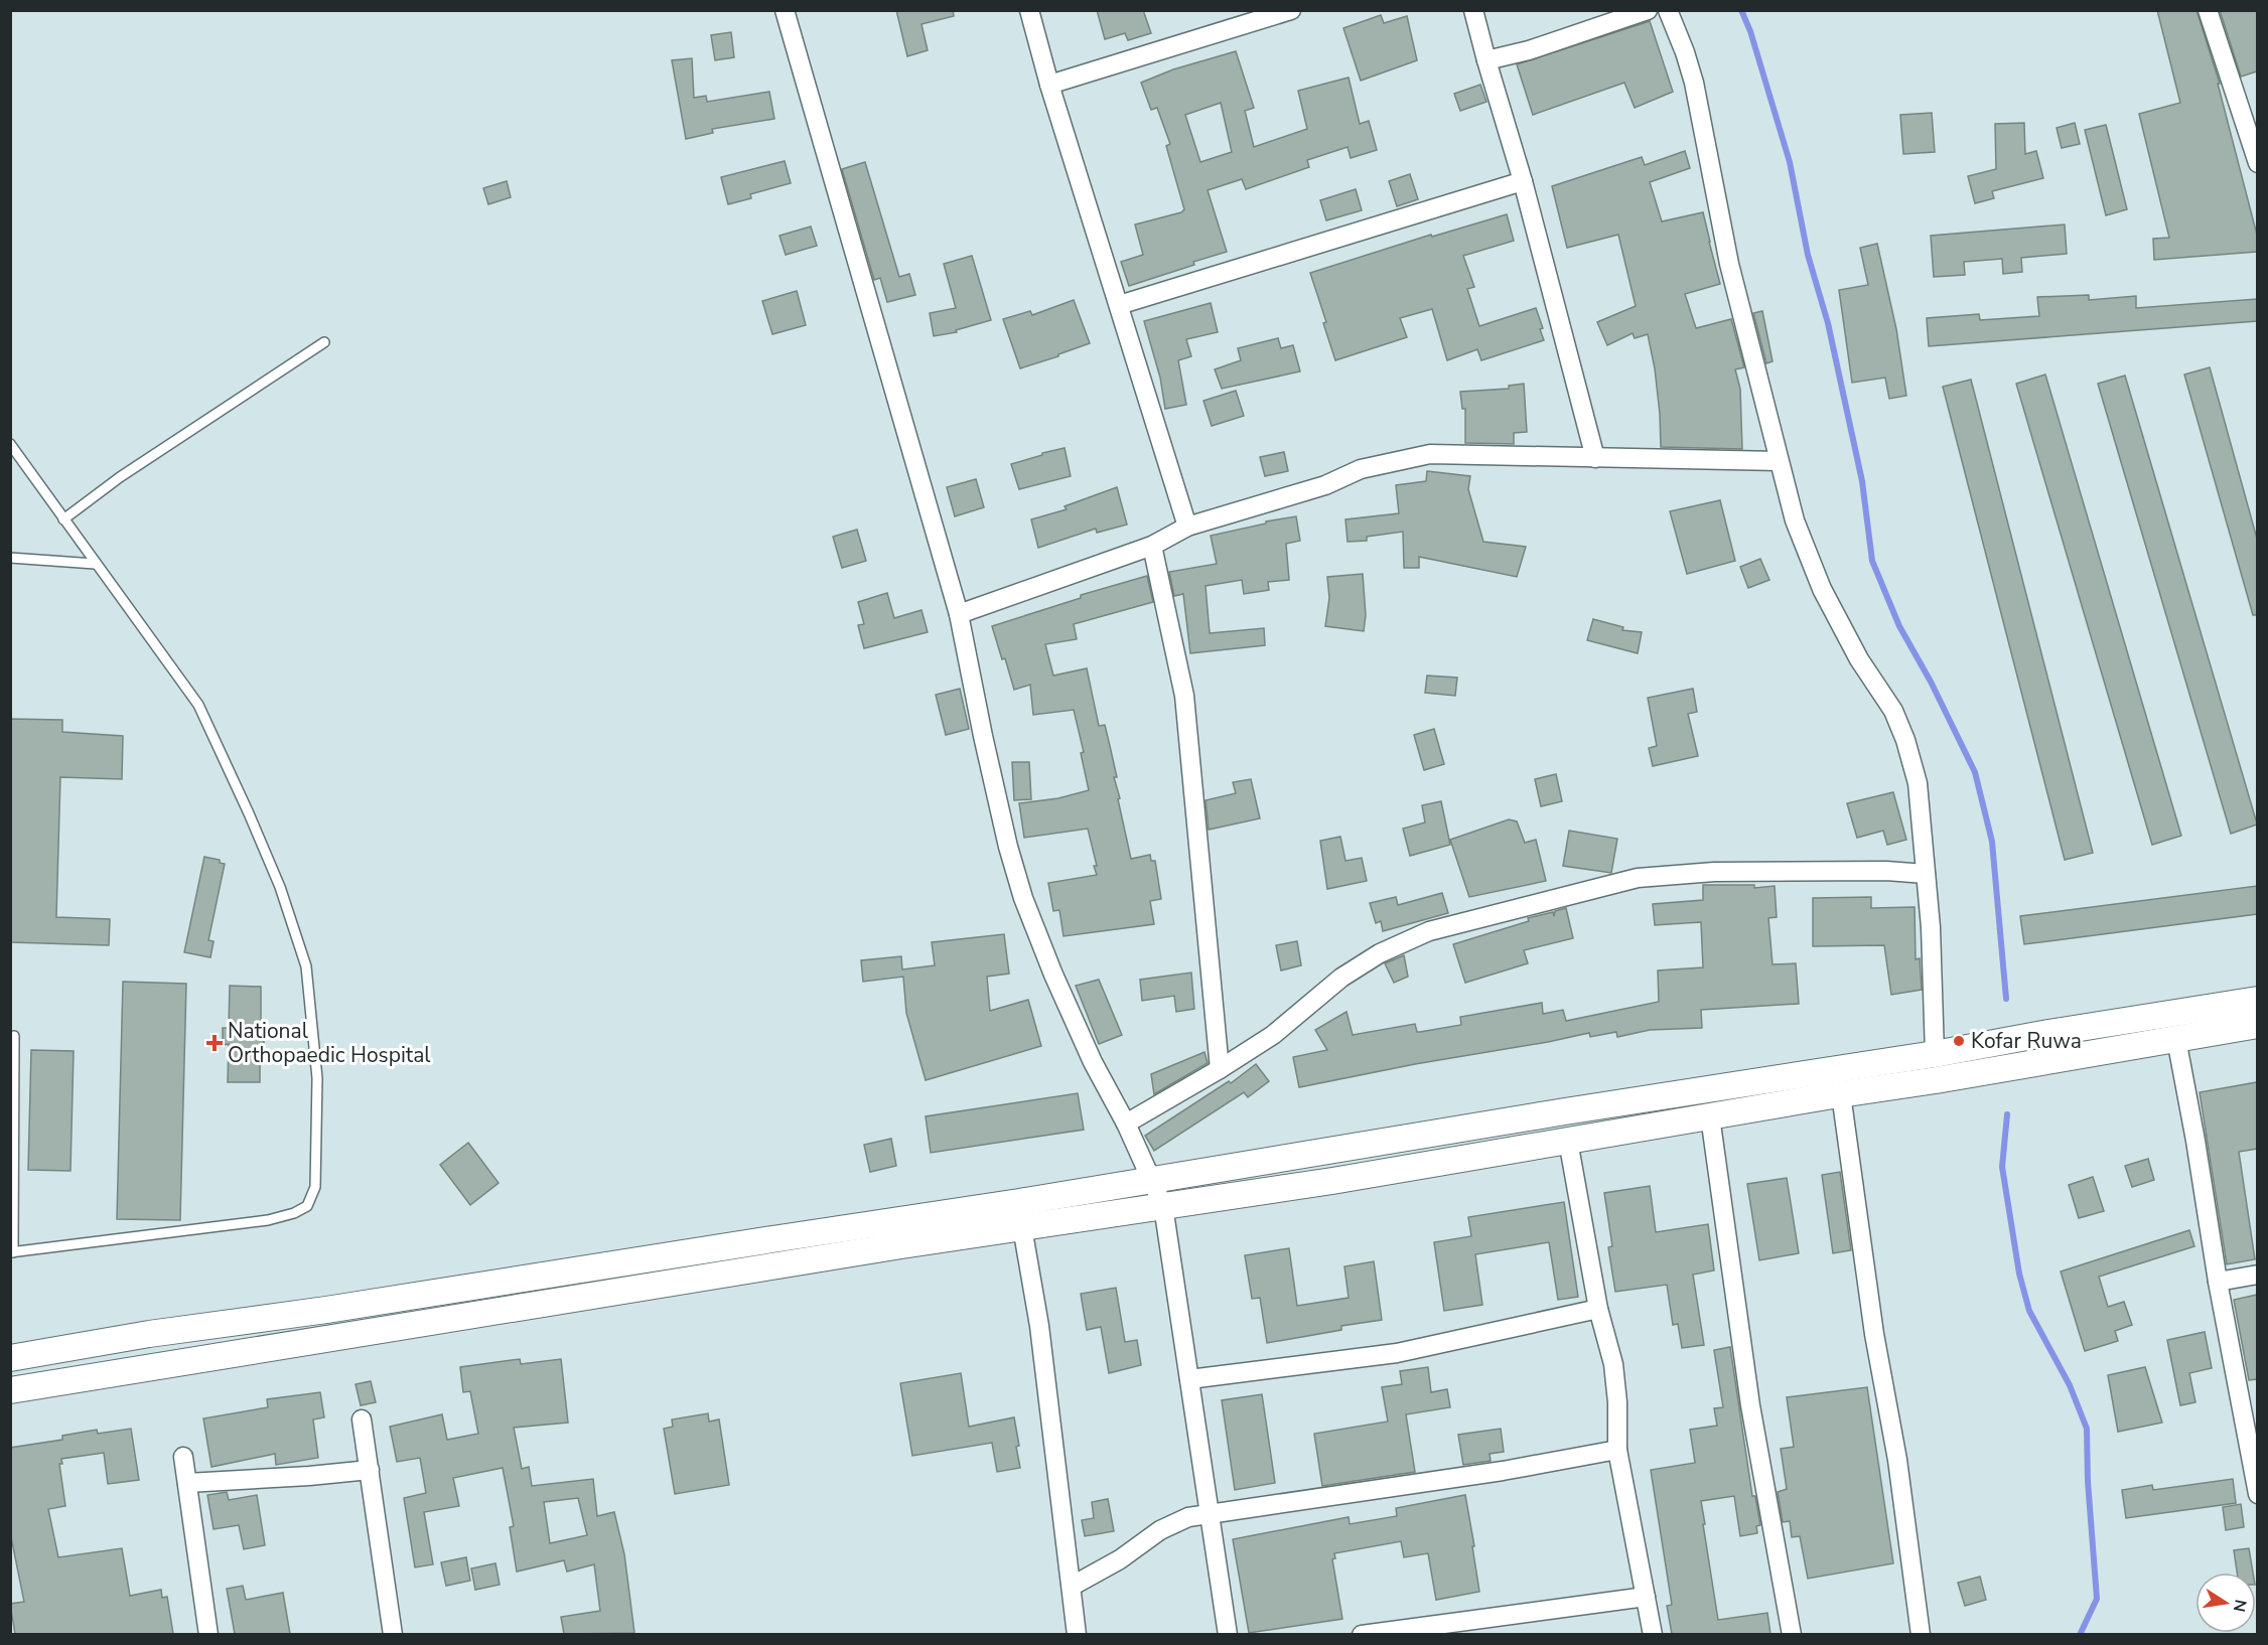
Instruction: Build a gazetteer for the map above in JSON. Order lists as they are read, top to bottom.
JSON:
{
  "places": {
    "other": ["Kofar Ruwa"],
    "health": ["National Orthopaedic Hospital"]
  },
  "north": "right"
}
